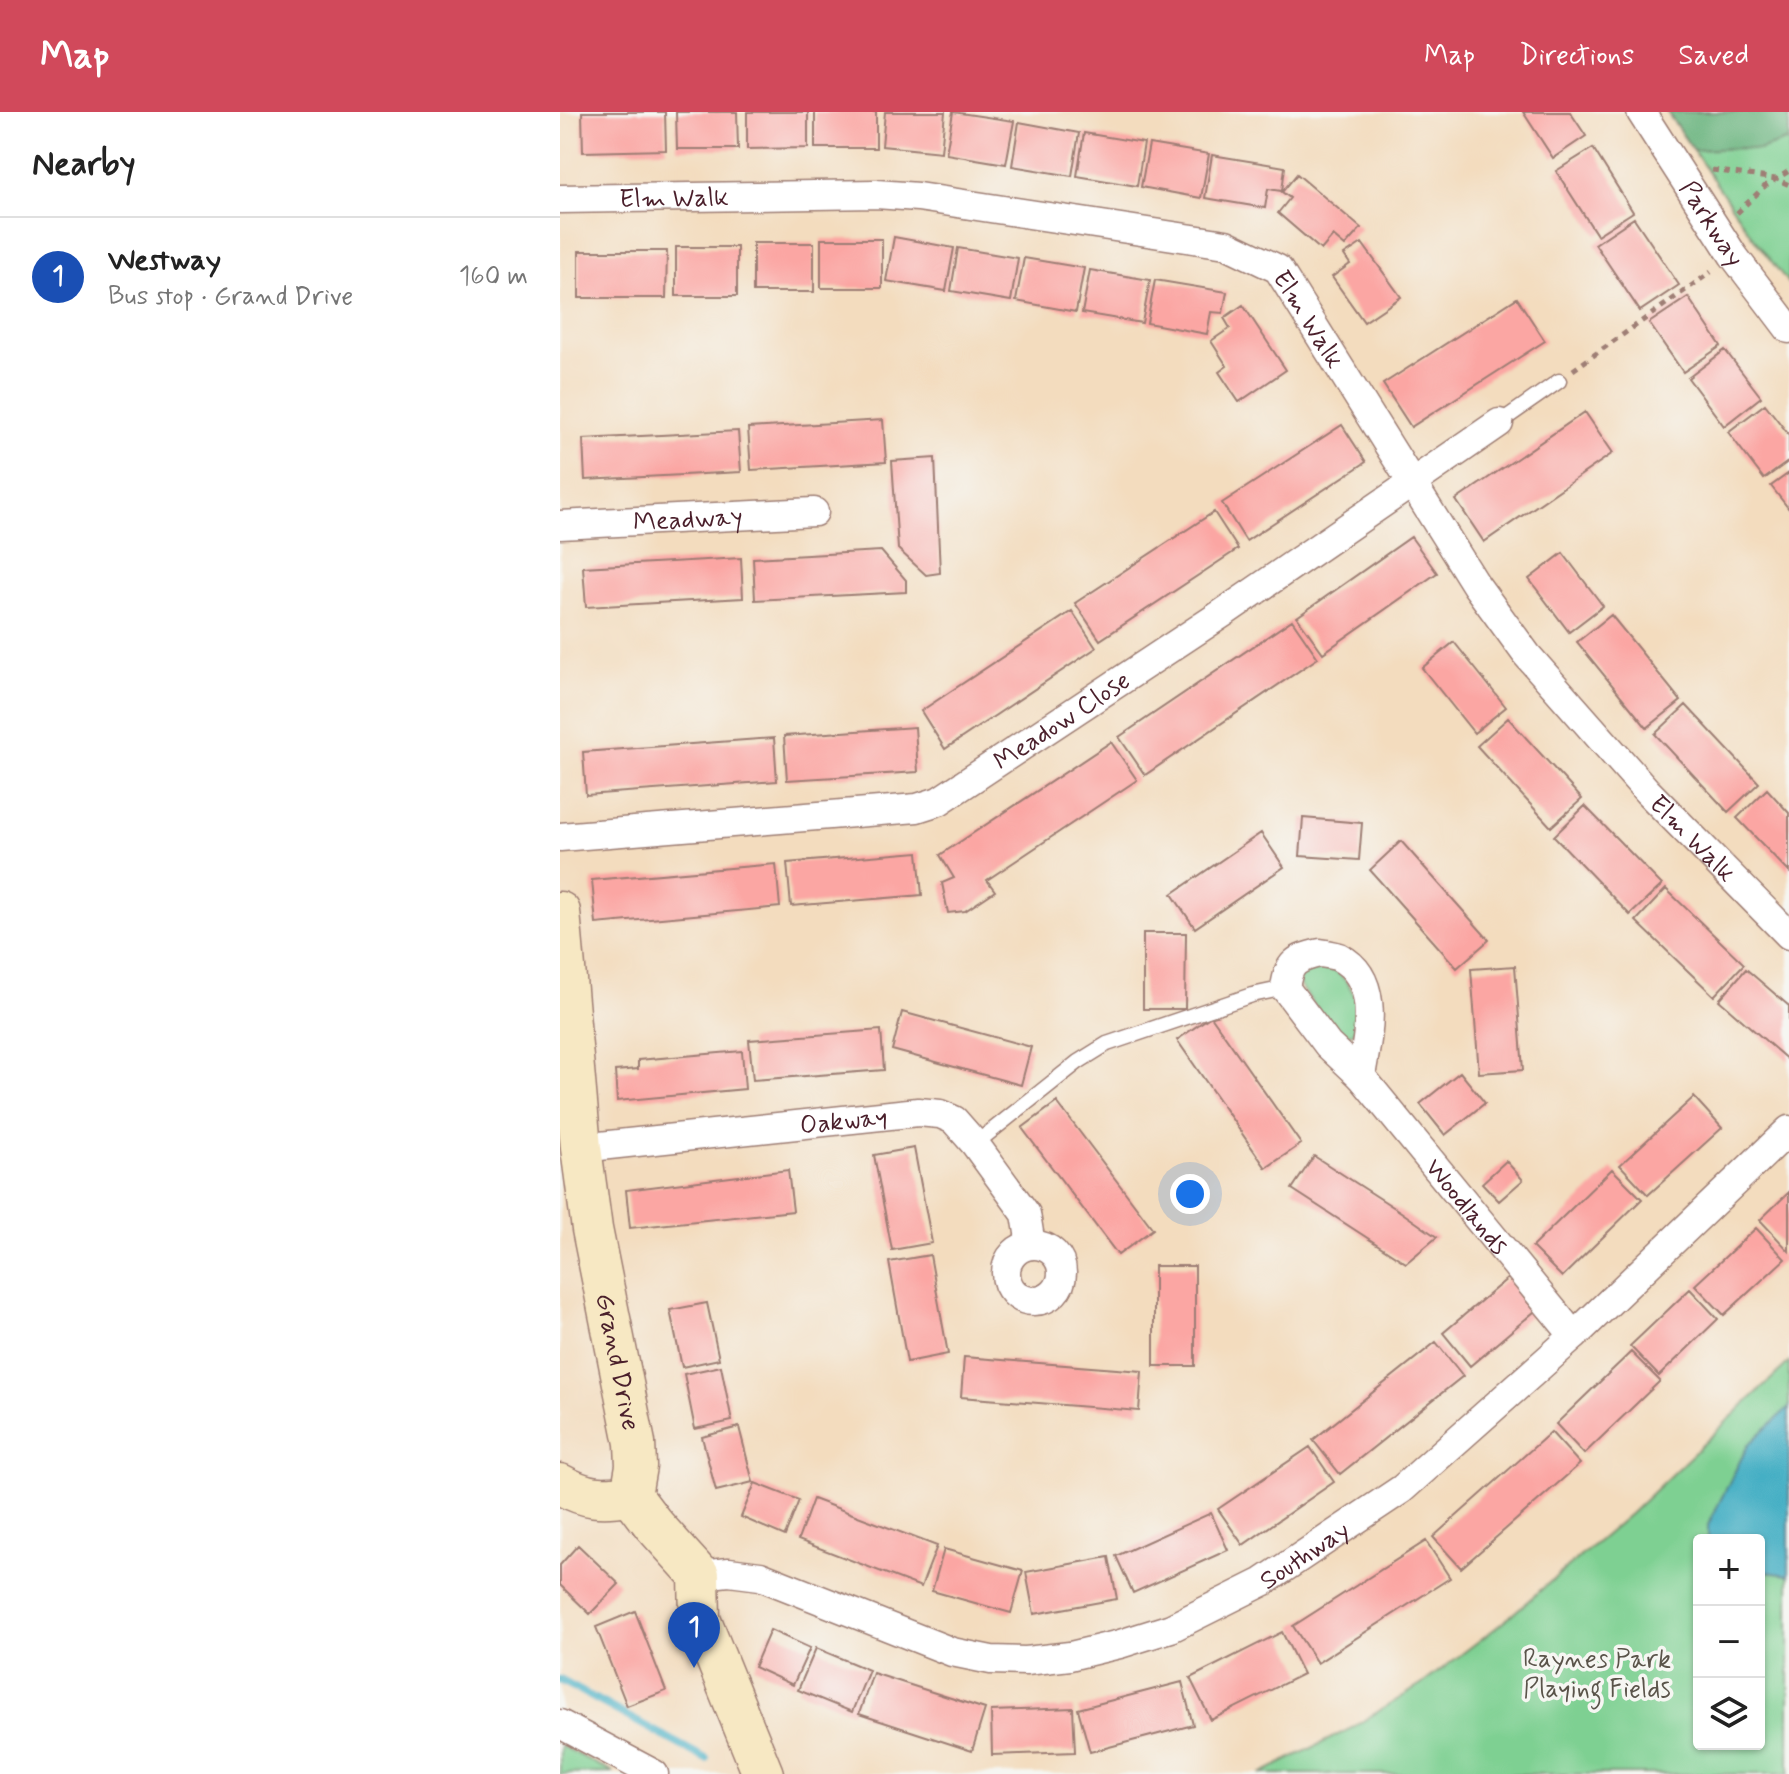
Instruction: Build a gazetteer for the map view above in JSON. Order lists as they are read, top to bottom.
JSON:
{
  "streets": {
    "main road": ["Grand Drive"],
    "street": [
      "Elm Walk",
      "Parkway",
      "Meadway",
      "Meadow Close",
      "Oakway",
      "Woodlands",
      "Southway"
    ]
  },
  "crossings": [
    ["Elm Walk", "Meadow Close"],
    ["Oakway", "Grand Drive"],
    ["Woodlands", "Southway"]
  ],
  "parks": ["Raynes Park Playing Fields"],
  "page": {
    "header": "Map",
    "nav": ["Map", "Directions", "Saved"],
    "heading": "Nearby",
    "list": [
      {
        "mark": "1",
        "name": "Westway",
        "note": "Bus stop · Grand Drive",
        "value": "160 m"
      }
    ],
    "map_buttons": ["+", "−"],
    "pins": "1"
  }
}
